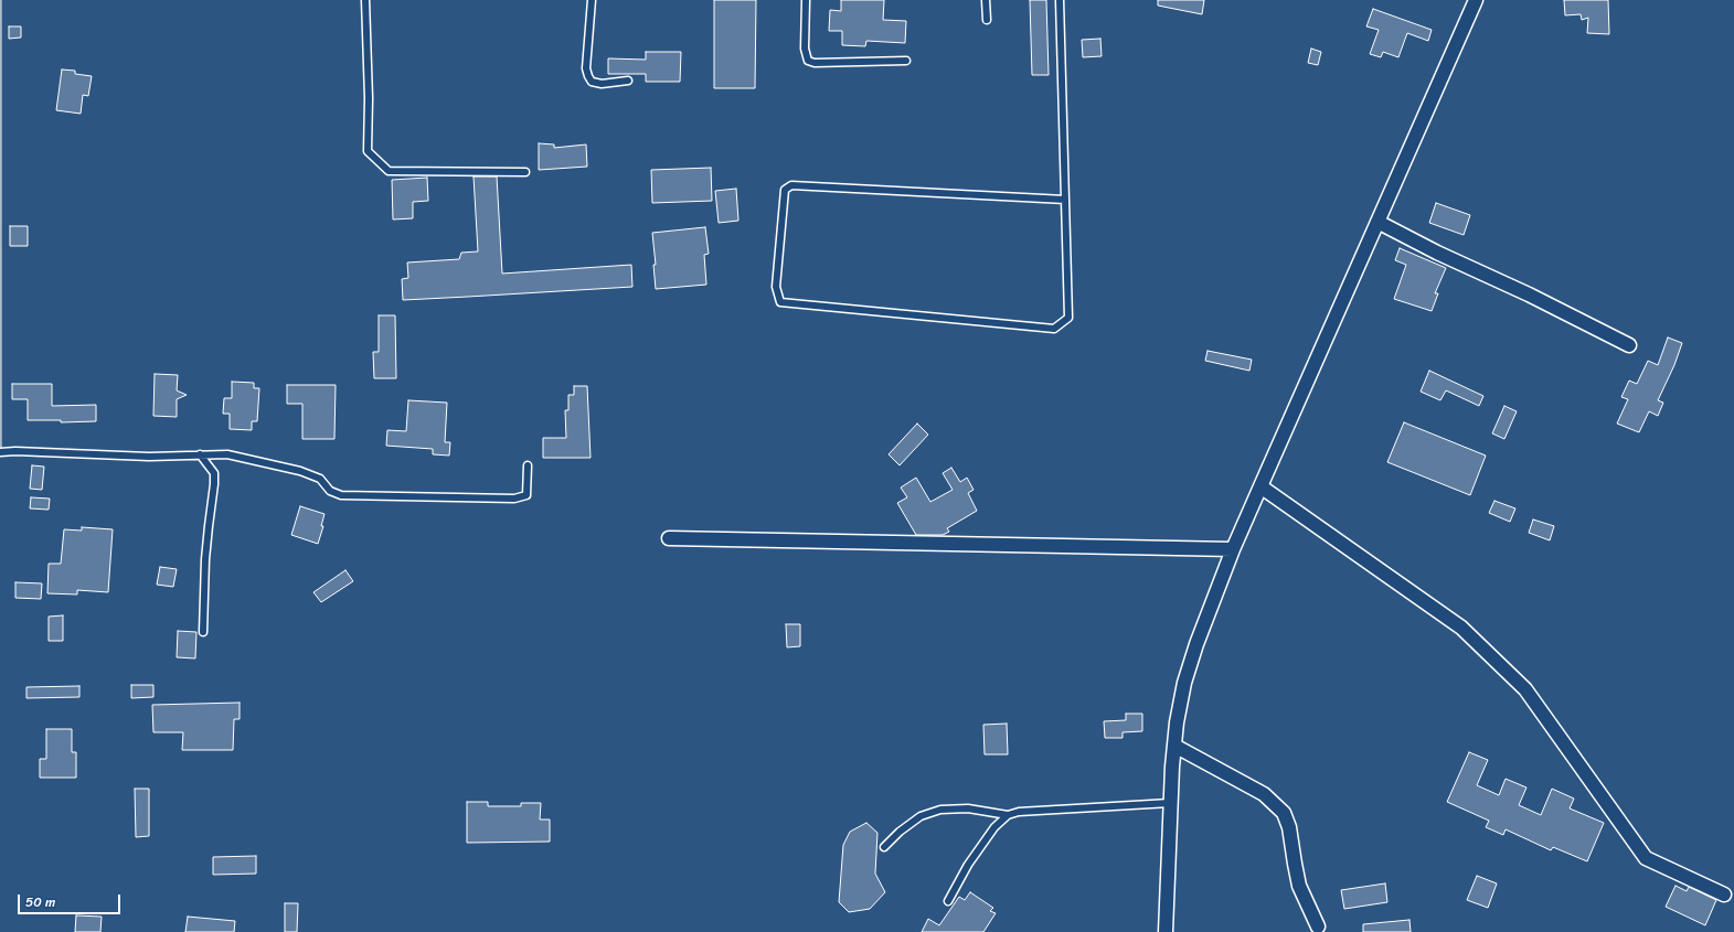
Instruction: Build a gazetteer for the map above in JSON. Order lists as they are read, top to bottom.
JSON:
{
  "scale_bar": "50 m"
}
